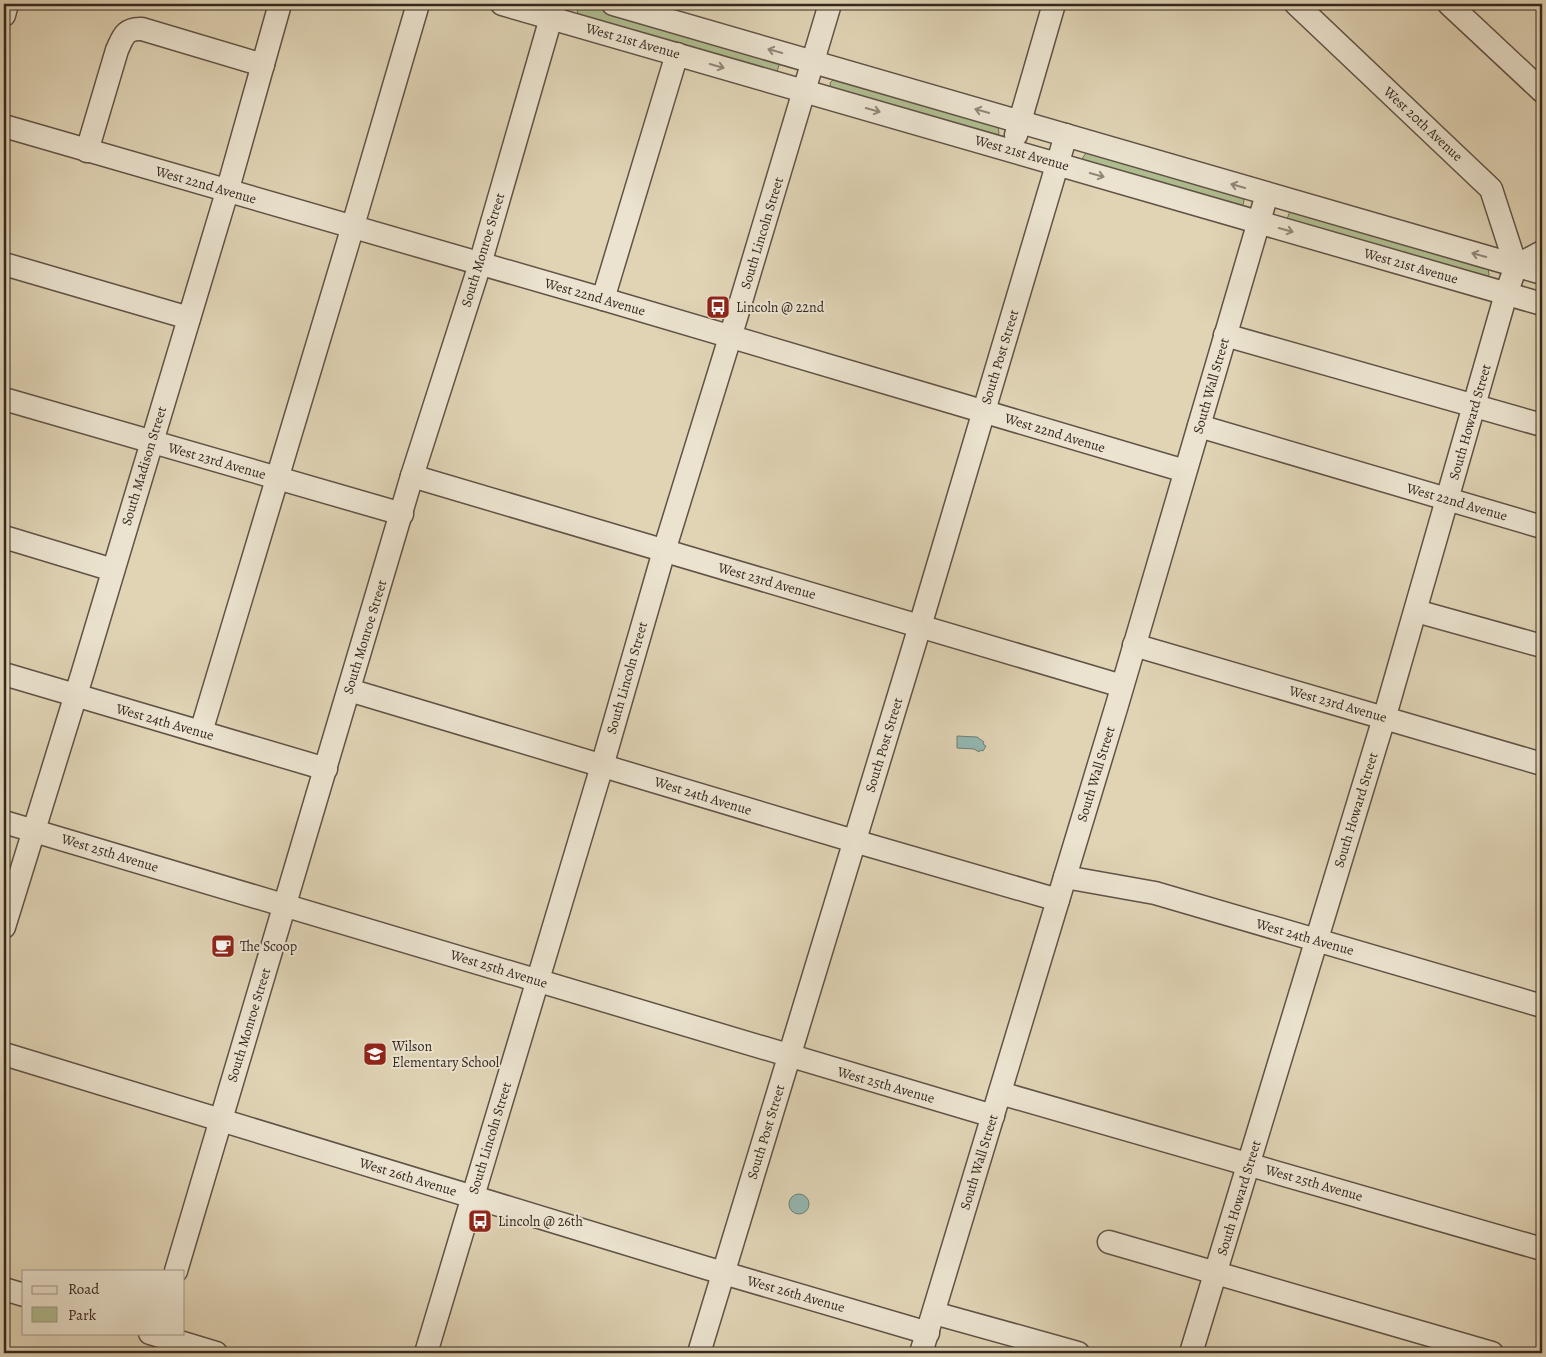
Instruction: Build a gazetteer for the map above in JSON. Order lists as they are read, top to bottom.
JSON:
{
  "streets": {
    "street": [
      "West 21st Avenue",
      "West 20th Avenue",
      "West 22nd Avenue",
      "South Lincoln Street",
      "South Monroe Street",
      "South Post Street",
      "South Wall Street",
      "South Howard Street",
      "West 23rd Avenue",
      "South Madison Street",
      "West 24th Avenue",
      "West 25th Avenue",
      "West 26th Avenue"
    ]
  },
  "crossings": [
    ["West 21st Avenue", "South Lincoln Street"],
    ["West 21st Avenue", "South Monroe Street"],
    ["West 21st Avenue", "South Post Street"],
    ["West 21st Avenue", "South Wall Street"],
    ["West 21st Avenue", "South Howard Street"],
    ["West 20th Avenue", "South Howard Street"],
    ["West 22nd Avenue", "South Lincoln Street"],
    ["West 22nd Avenue", "South Monroe Street"],
    ["West 22nd Avenue", "South Post Street"],
    ["West 22nd Avenue", "South Wall Street"],
    ["West 22nd Avenue", "South Howard Street"],
    ["West 22nd Avenue", "South Madison Street"],
    ["South Lincoln Street", "West 23rd Avenue"],
    ["South Lincoln Street", "West 24th Avenue"],
    ["South Lincoln Street", "West 25th Avenue"],
    ["South Lincoln Street", "West 26th Avenue"],
    ["South Monroe Street", "West 23rd Avenue"],
    ["South Monroe Street", "West 24th Avenue"],
    ["South Monroe Street", "West 25th Avenue"],
    ["South Monroe Street", "West 26th Avenue"],
    ["South Post Street", "West 23rd Avenue"],
    ["South Post Street", "West 24th Avenue"],
    ["South Post Street", "West 25th Avenue"],
    ["South Post Street", "West 26th Avenue"],
    ["South Wall Street", "West 23rd Avenue"],
    ["South Wall Street", "West 24th Avenue"],
    ["South Wall Street", "West 25th Avenue"],
    ["South Wall Street", "West 26th Avenue"],
    ["South Howard Street", "West 23rd Avenue"],
    ["South Howard Street", "West 24th Avenue"],
    ["South Howard Street", "West 25th Avenue"],
    ["West 23rd Avenue", "South Madison Street"],
    ["South Madison Street", "West 24th Avenue"],
    ["South Madison Street", "West 25th Avenue"]
  ],
  "places": {
    "bus stop": ["Lincoln @ 22nd", "Lincoln @ 26th"],
    "cafe": ["The Scoop"],
    "school or university": ["Wilson Elementary School"]
  },
  "legend": ["Road", "Park"]
}
